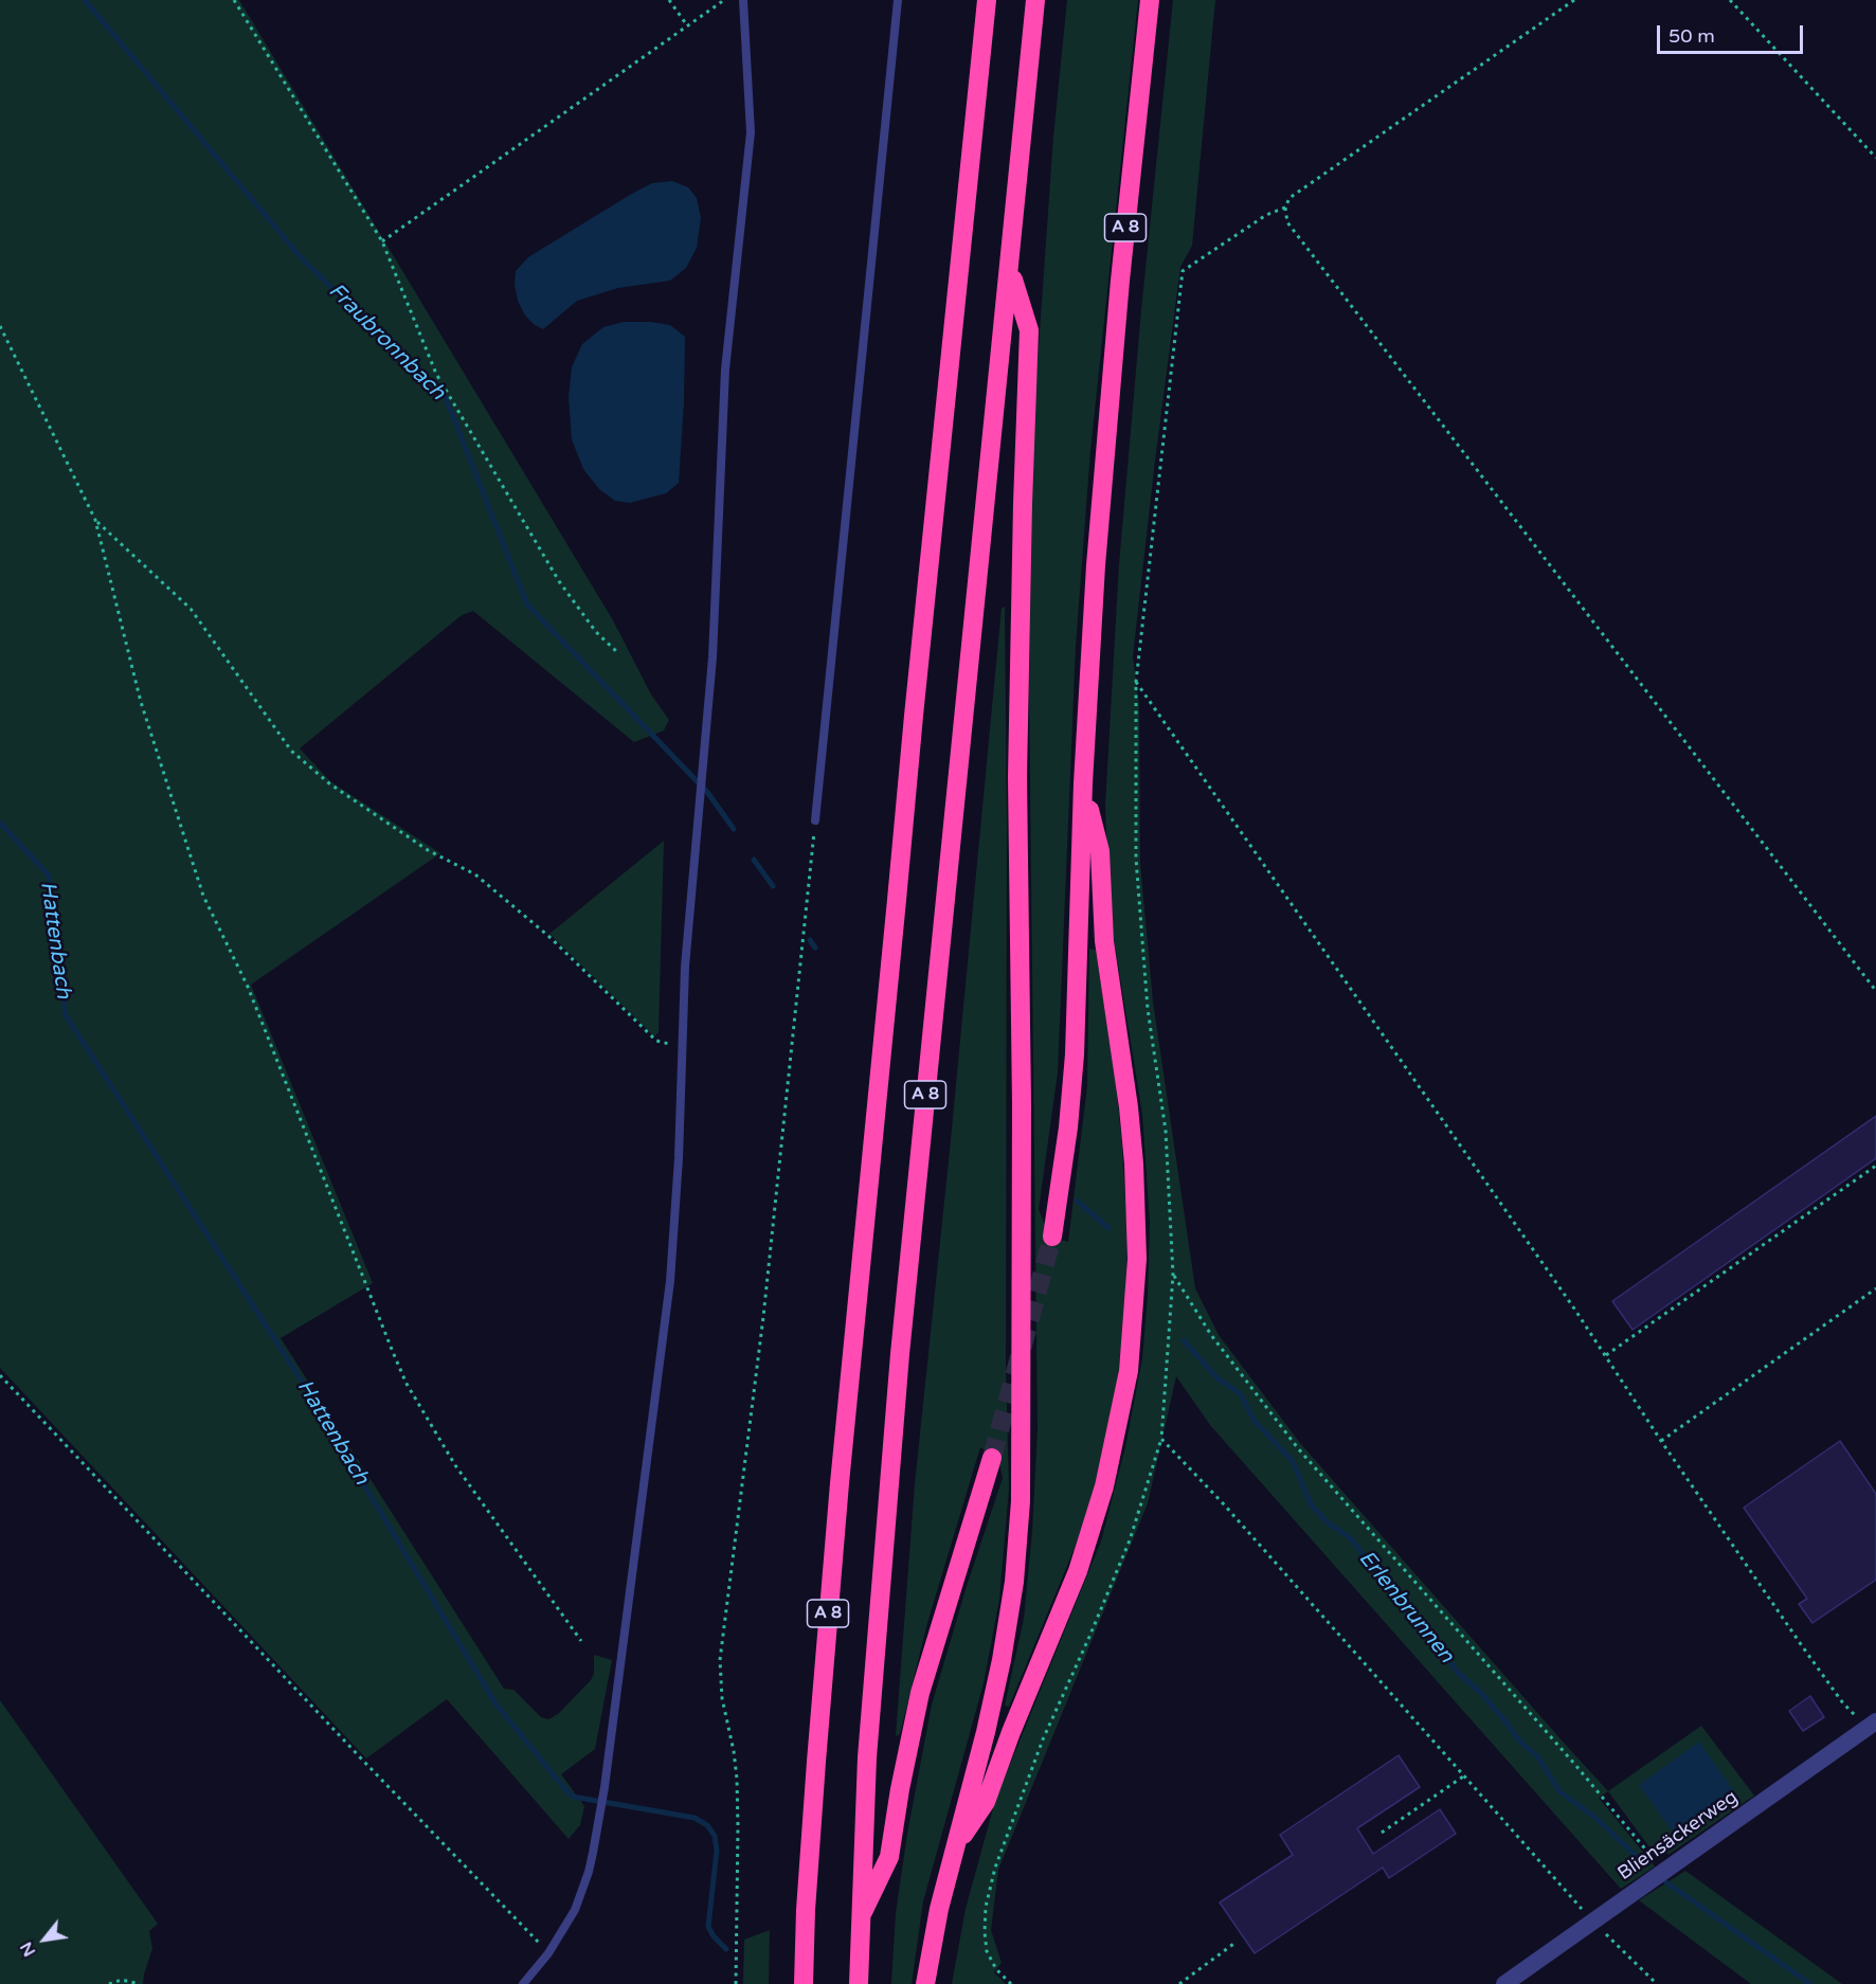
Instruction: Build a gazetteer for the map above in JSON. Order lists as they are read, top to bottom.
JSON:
{
  "streets": {
    "highway": ["A 8"],
    "street": ["Bliensäckerweg"]
  },
  "water": ["Fraubronnbach", "Hattenbach", "Erlenbrunnen"],
  "scale_bar": "50 m",
  "north": "bottom left"
}
